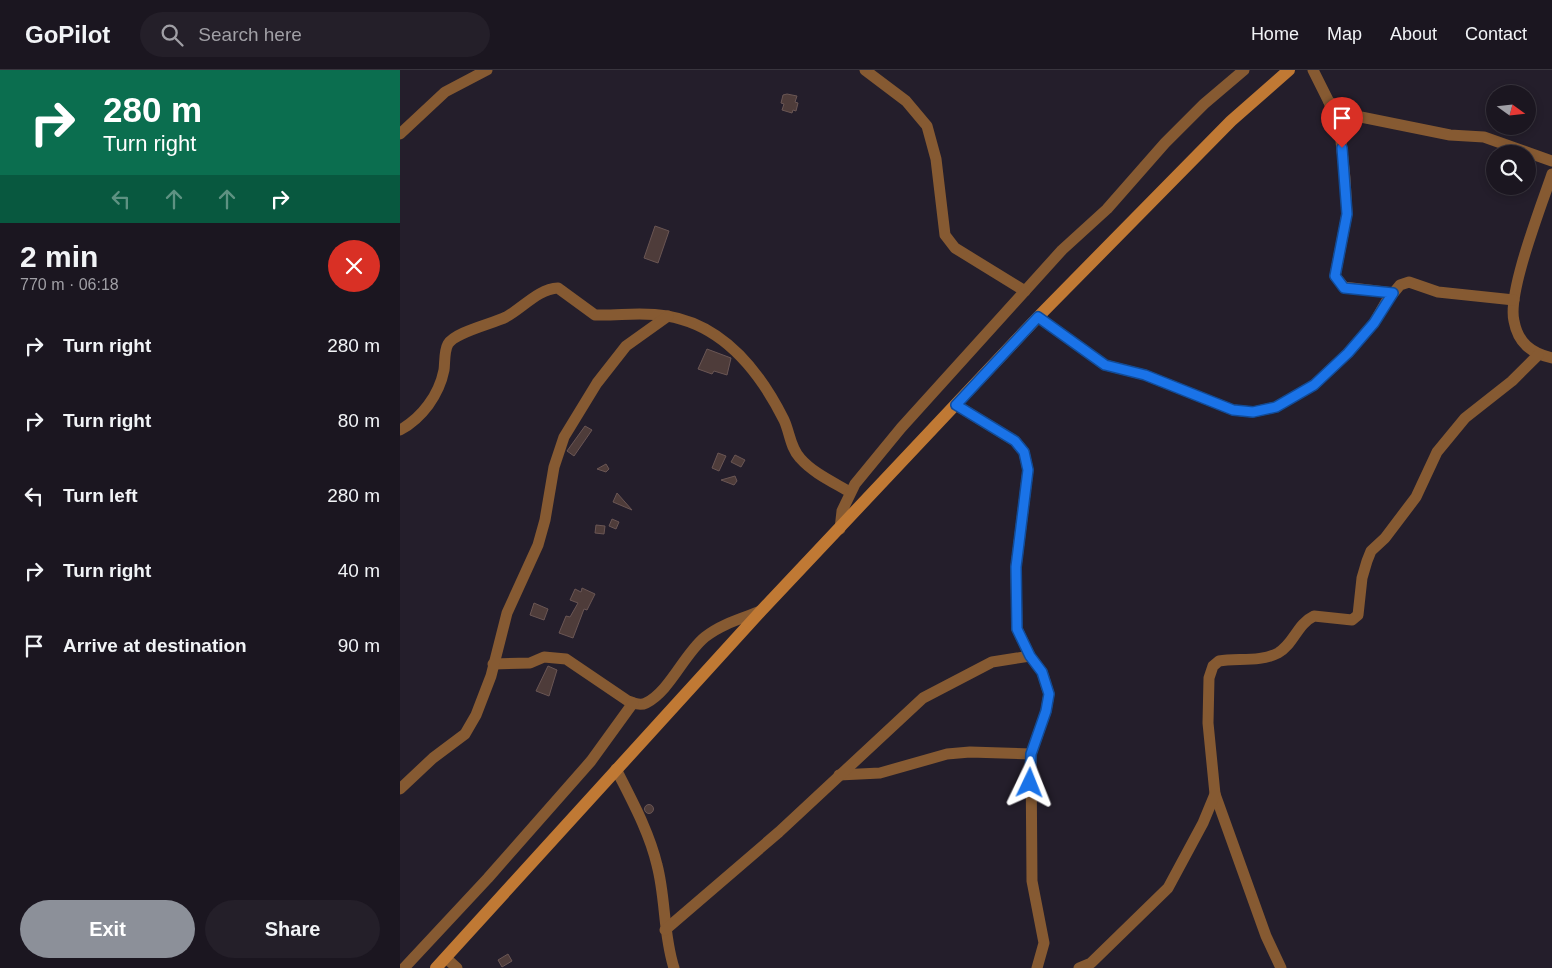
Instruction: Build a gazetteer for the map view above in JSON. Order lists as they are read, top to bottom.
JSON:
{
  "north": "right",
  "page": {
    "header": "GoPilot",
    "search": "Search here",
    "nav": [
      "Home",
      "Map",
      "About",
      "Contact"
    ],
    "turn": ["280 m", "Turn right"],
    "heading": ["2 min", "770 m · 06:18"],
    "list": [
      {
        "name": "Turn right",
        "value": "280 m"
      },
      {
        "name": "Turn right",
        "value": "80 m"
      },
      {
        "name": "Turn left",
        "value": "280 m"
      },
      {
        "name": "Turn right",
        "value": "40 m"
      },
      {
        "name": "Arrive at destination",
        "value": "90 m"
      }
    ],
    "buttons": ["Exit", "Share"]
  }
}
